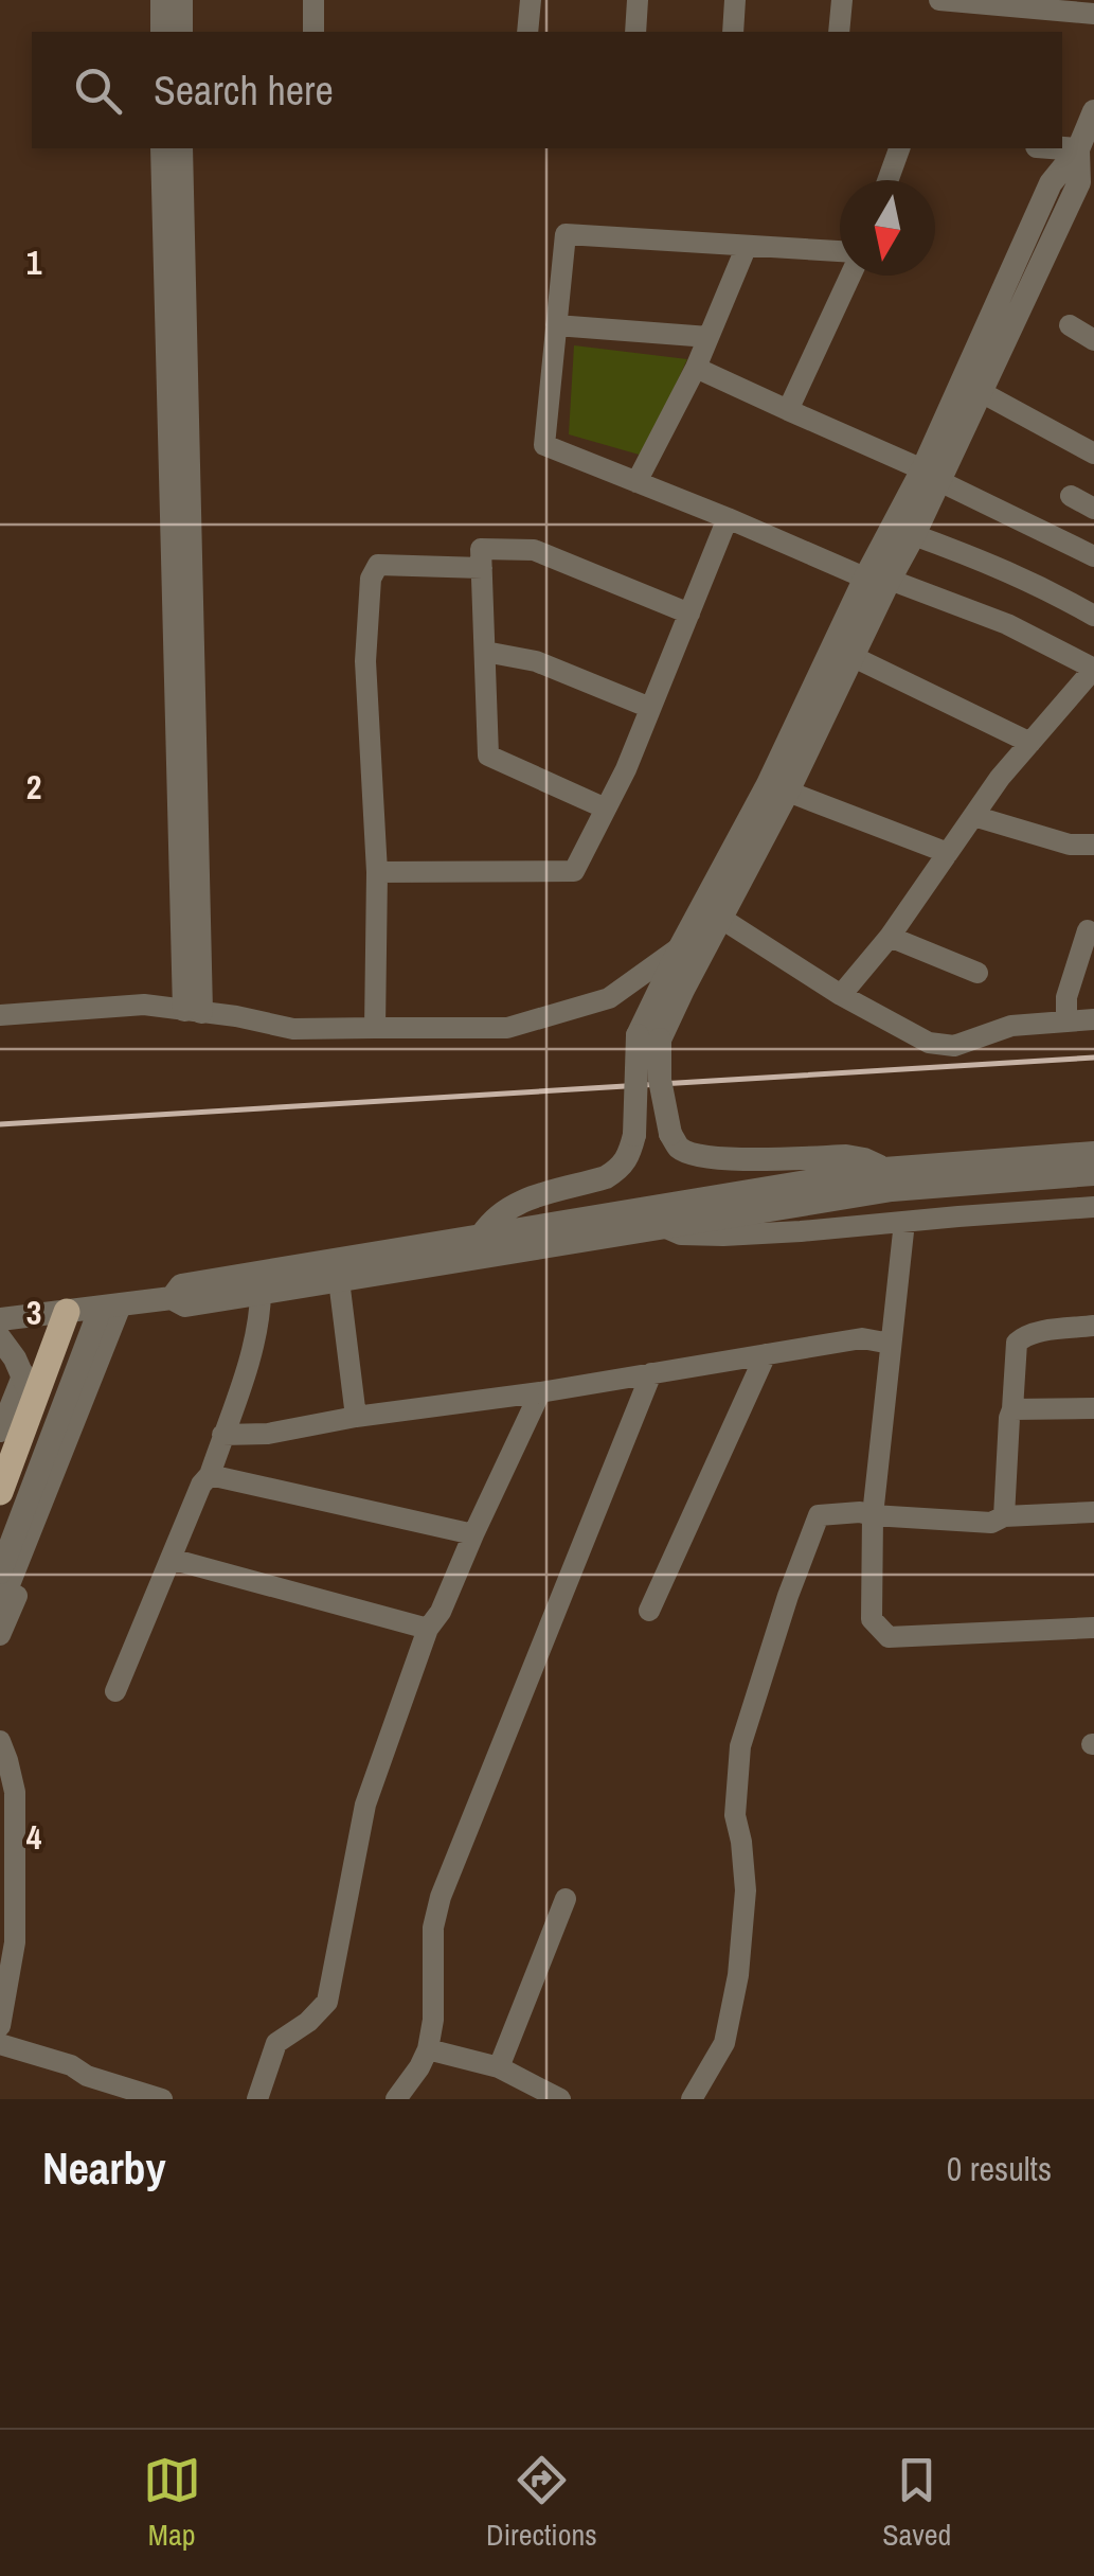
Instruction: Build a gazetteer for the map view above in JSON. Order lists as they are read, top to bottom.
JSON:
{
  "north": "bottom",
  "page": {
    "search": "Search here",
    "heading": ["Nearby", "0 results"],
    "nav": ["Map", "Directions", "Saved"]
  },
  "grid": {
    "rows": [
      "1",
      "2",
      "3",
      "4"
    ]
  }
}
